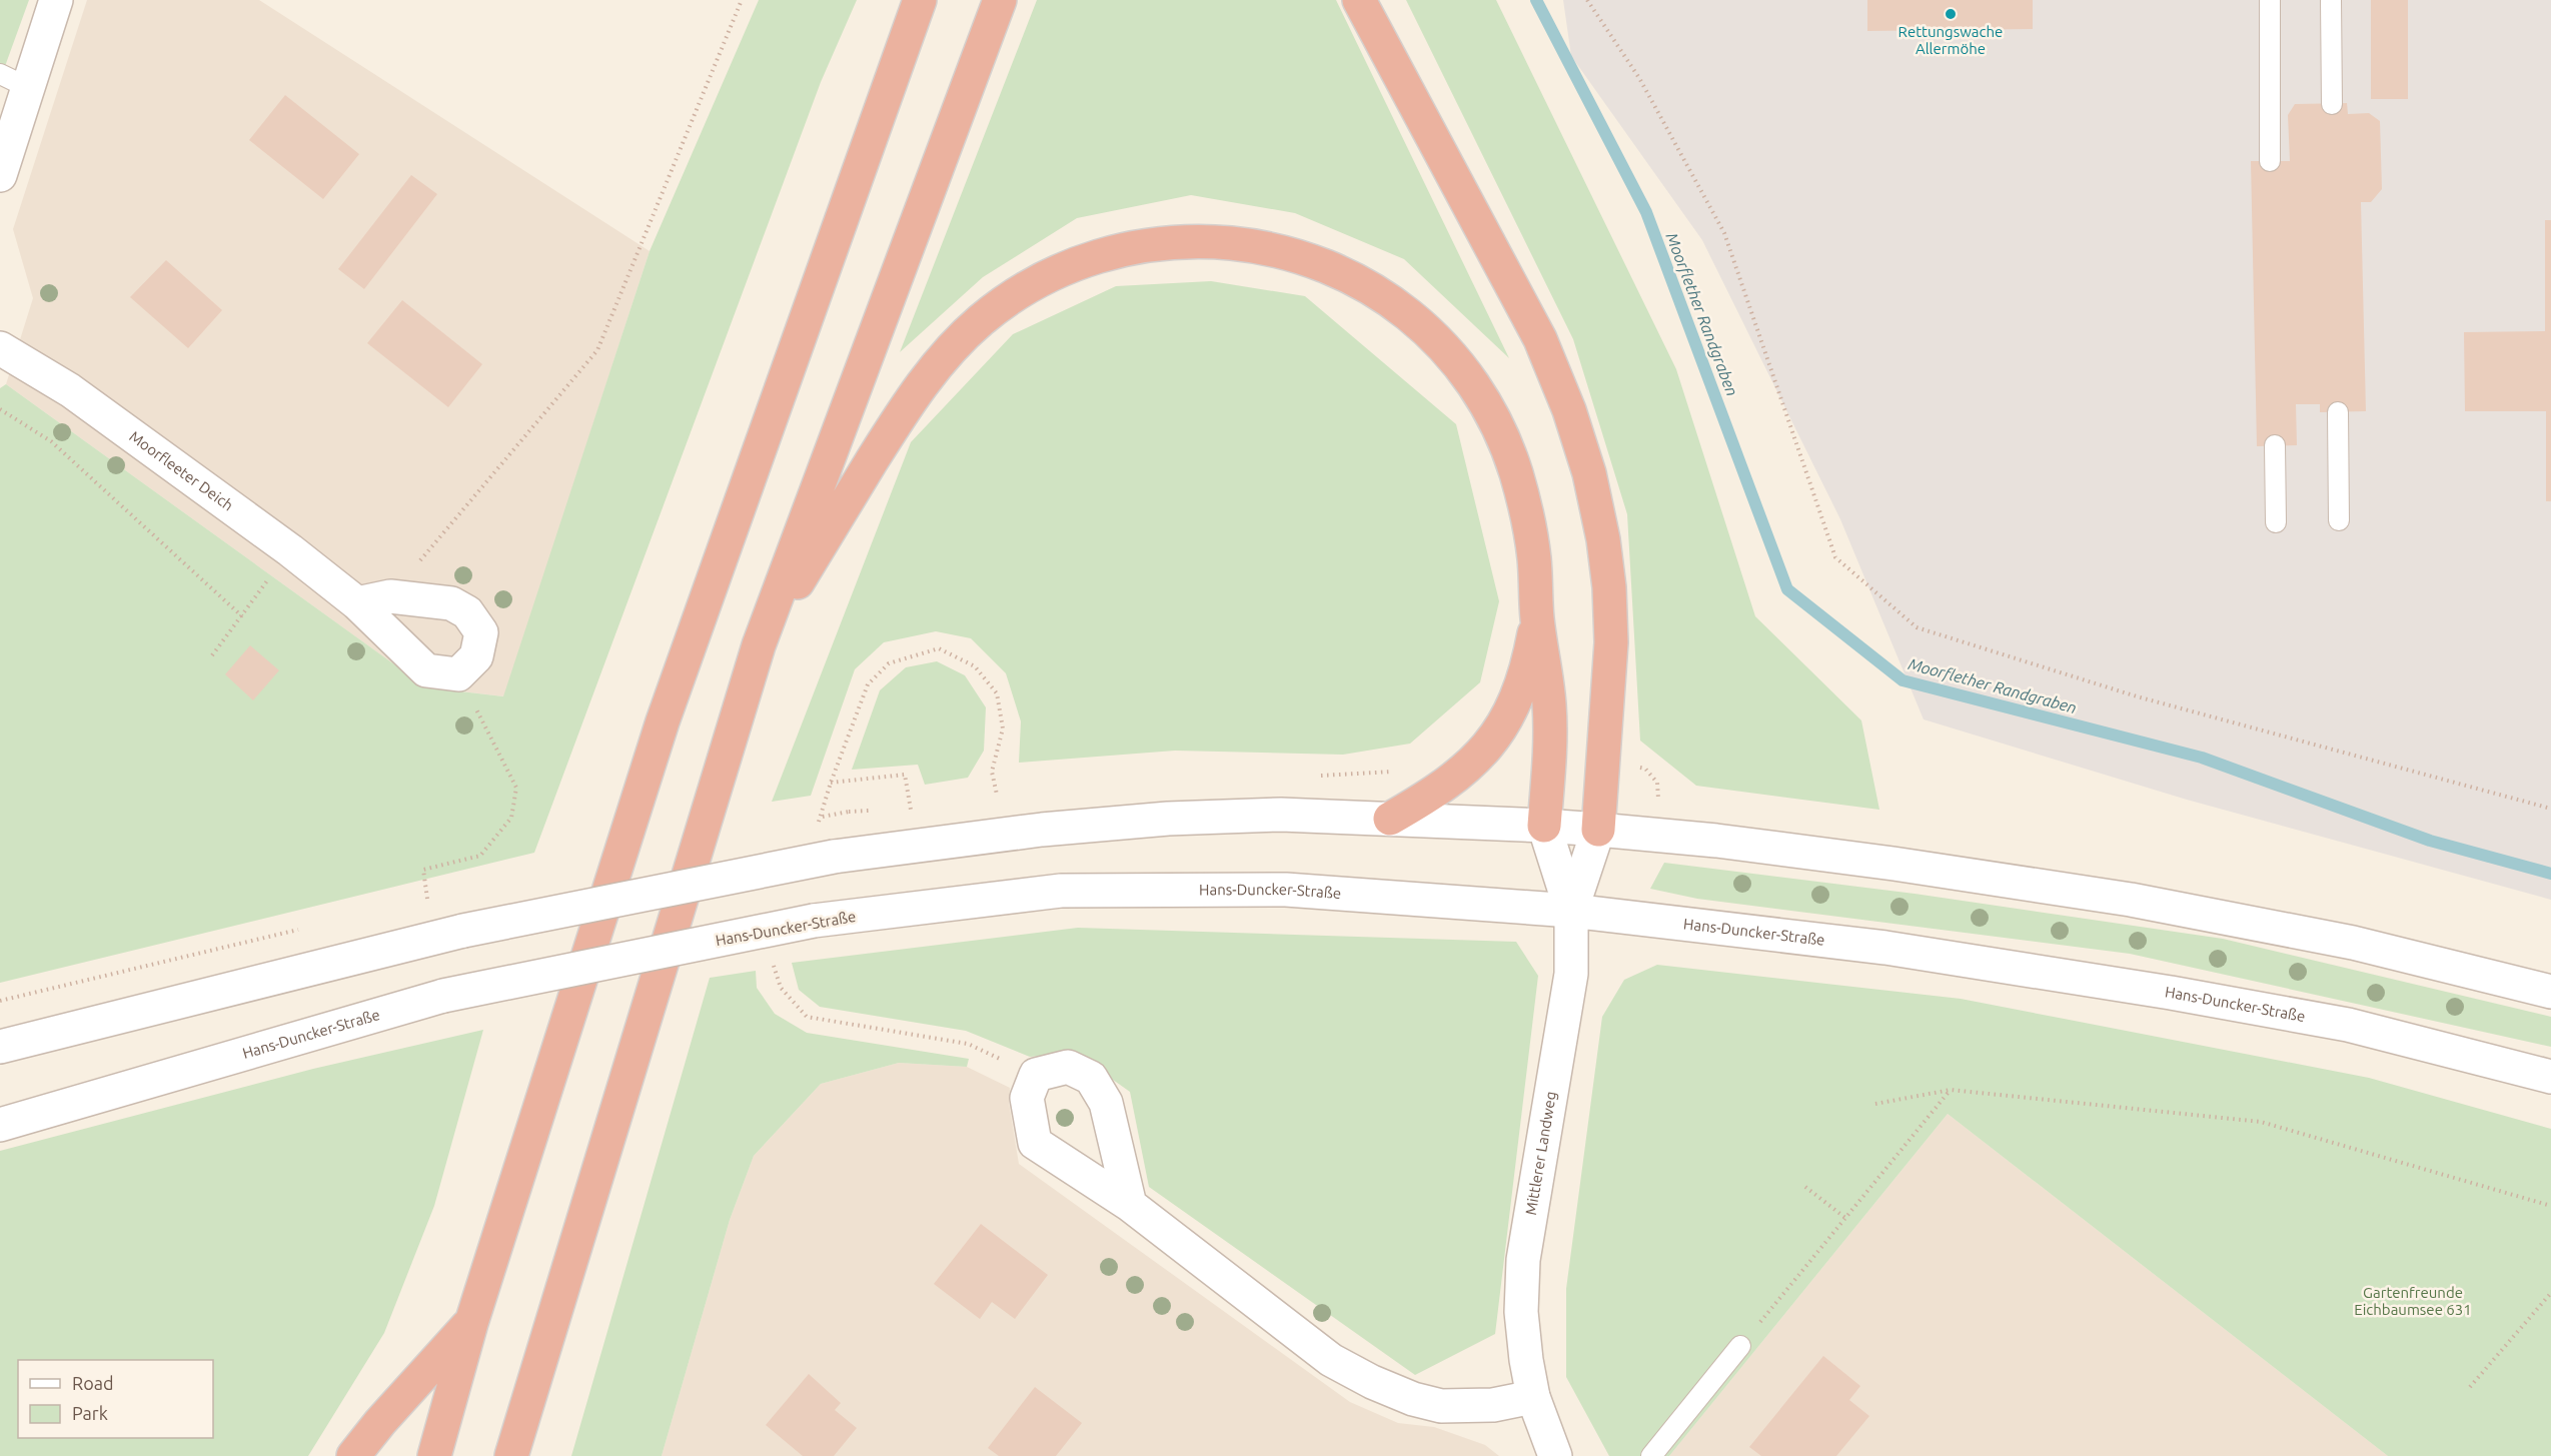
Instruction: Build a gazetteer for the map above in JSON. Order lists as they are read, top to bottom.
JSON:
{
  "streets": {
    "street": ["Moorfleeter Deich", "Hans-Duncker-Straße", "Mittlerer Landweg"]
  },
  "crossings": [
    ["Hans-Duncker-Straße", "Mittlerer Landweg"]
  ],
  "water": ["Moorflether Randgraben"],
  "parks": ["Gartenfreunde Eichbaumsee 631"],
  "places": ["Rettungswache Allermöhe"],
  "legend": ["Road", "Park"]
}
